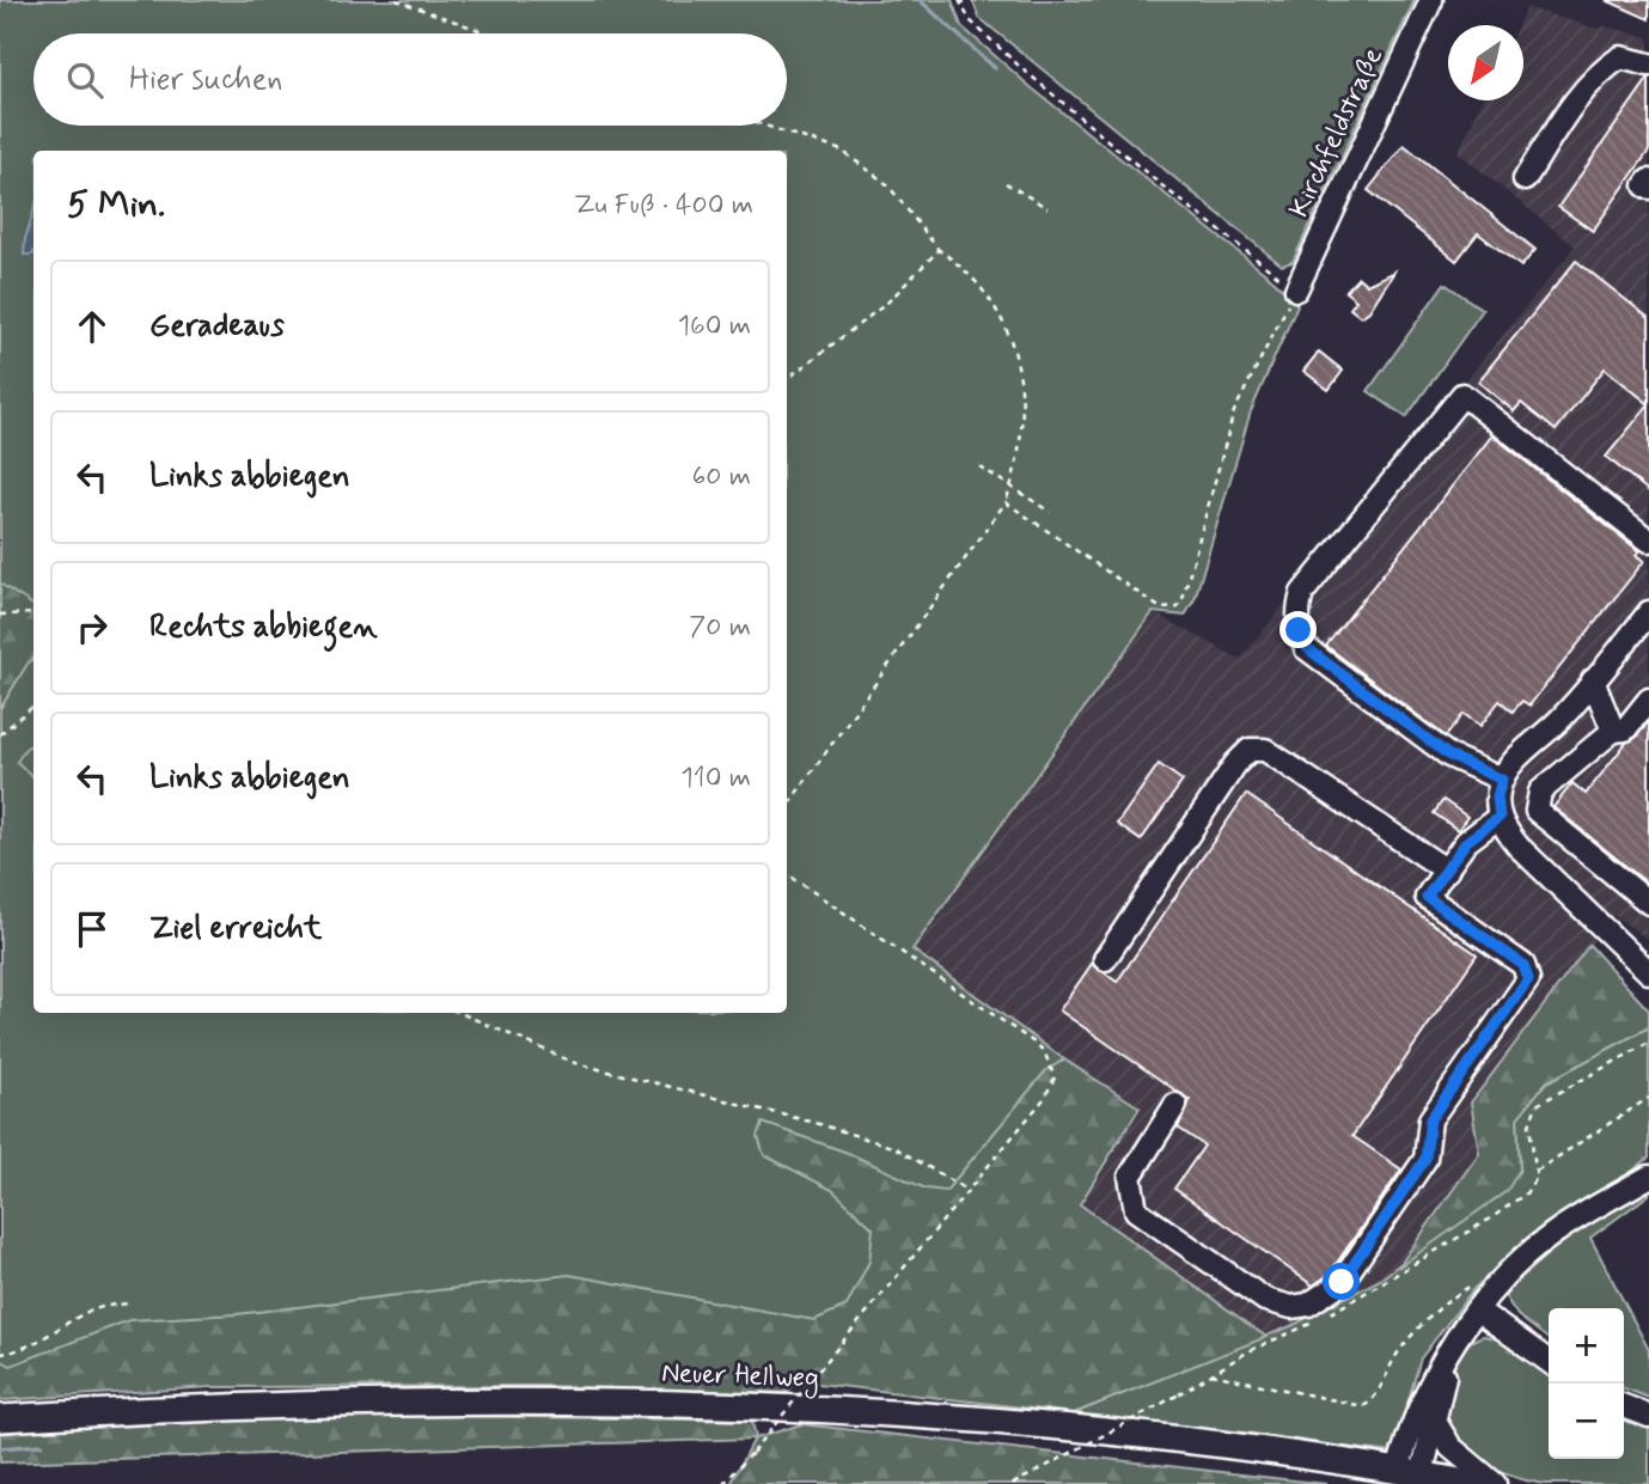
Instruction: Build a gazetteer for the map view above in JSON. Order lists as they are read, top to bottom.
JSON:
{
  "streets": {
    "main road": ["Neuer Hellweg"],
    "street": ["Kirchfeldstraße"]
  },
  "north": "bottom left",
  "page": {
    "search": "Hier suchen",
    "heading": ["5 Min.", "Zu Fuß · 400 m"],
    "list": [
      ["Geradeaus", "160 m"],
      ["Links abbiegen", "60 m"],
      ["Rechts abbiegen", "70 m"],
      ["Links abbiegen", "110 m"],
      "Ziel erreicht"
    ],
    "map_buttons": ["+", "−"]
  }
}
